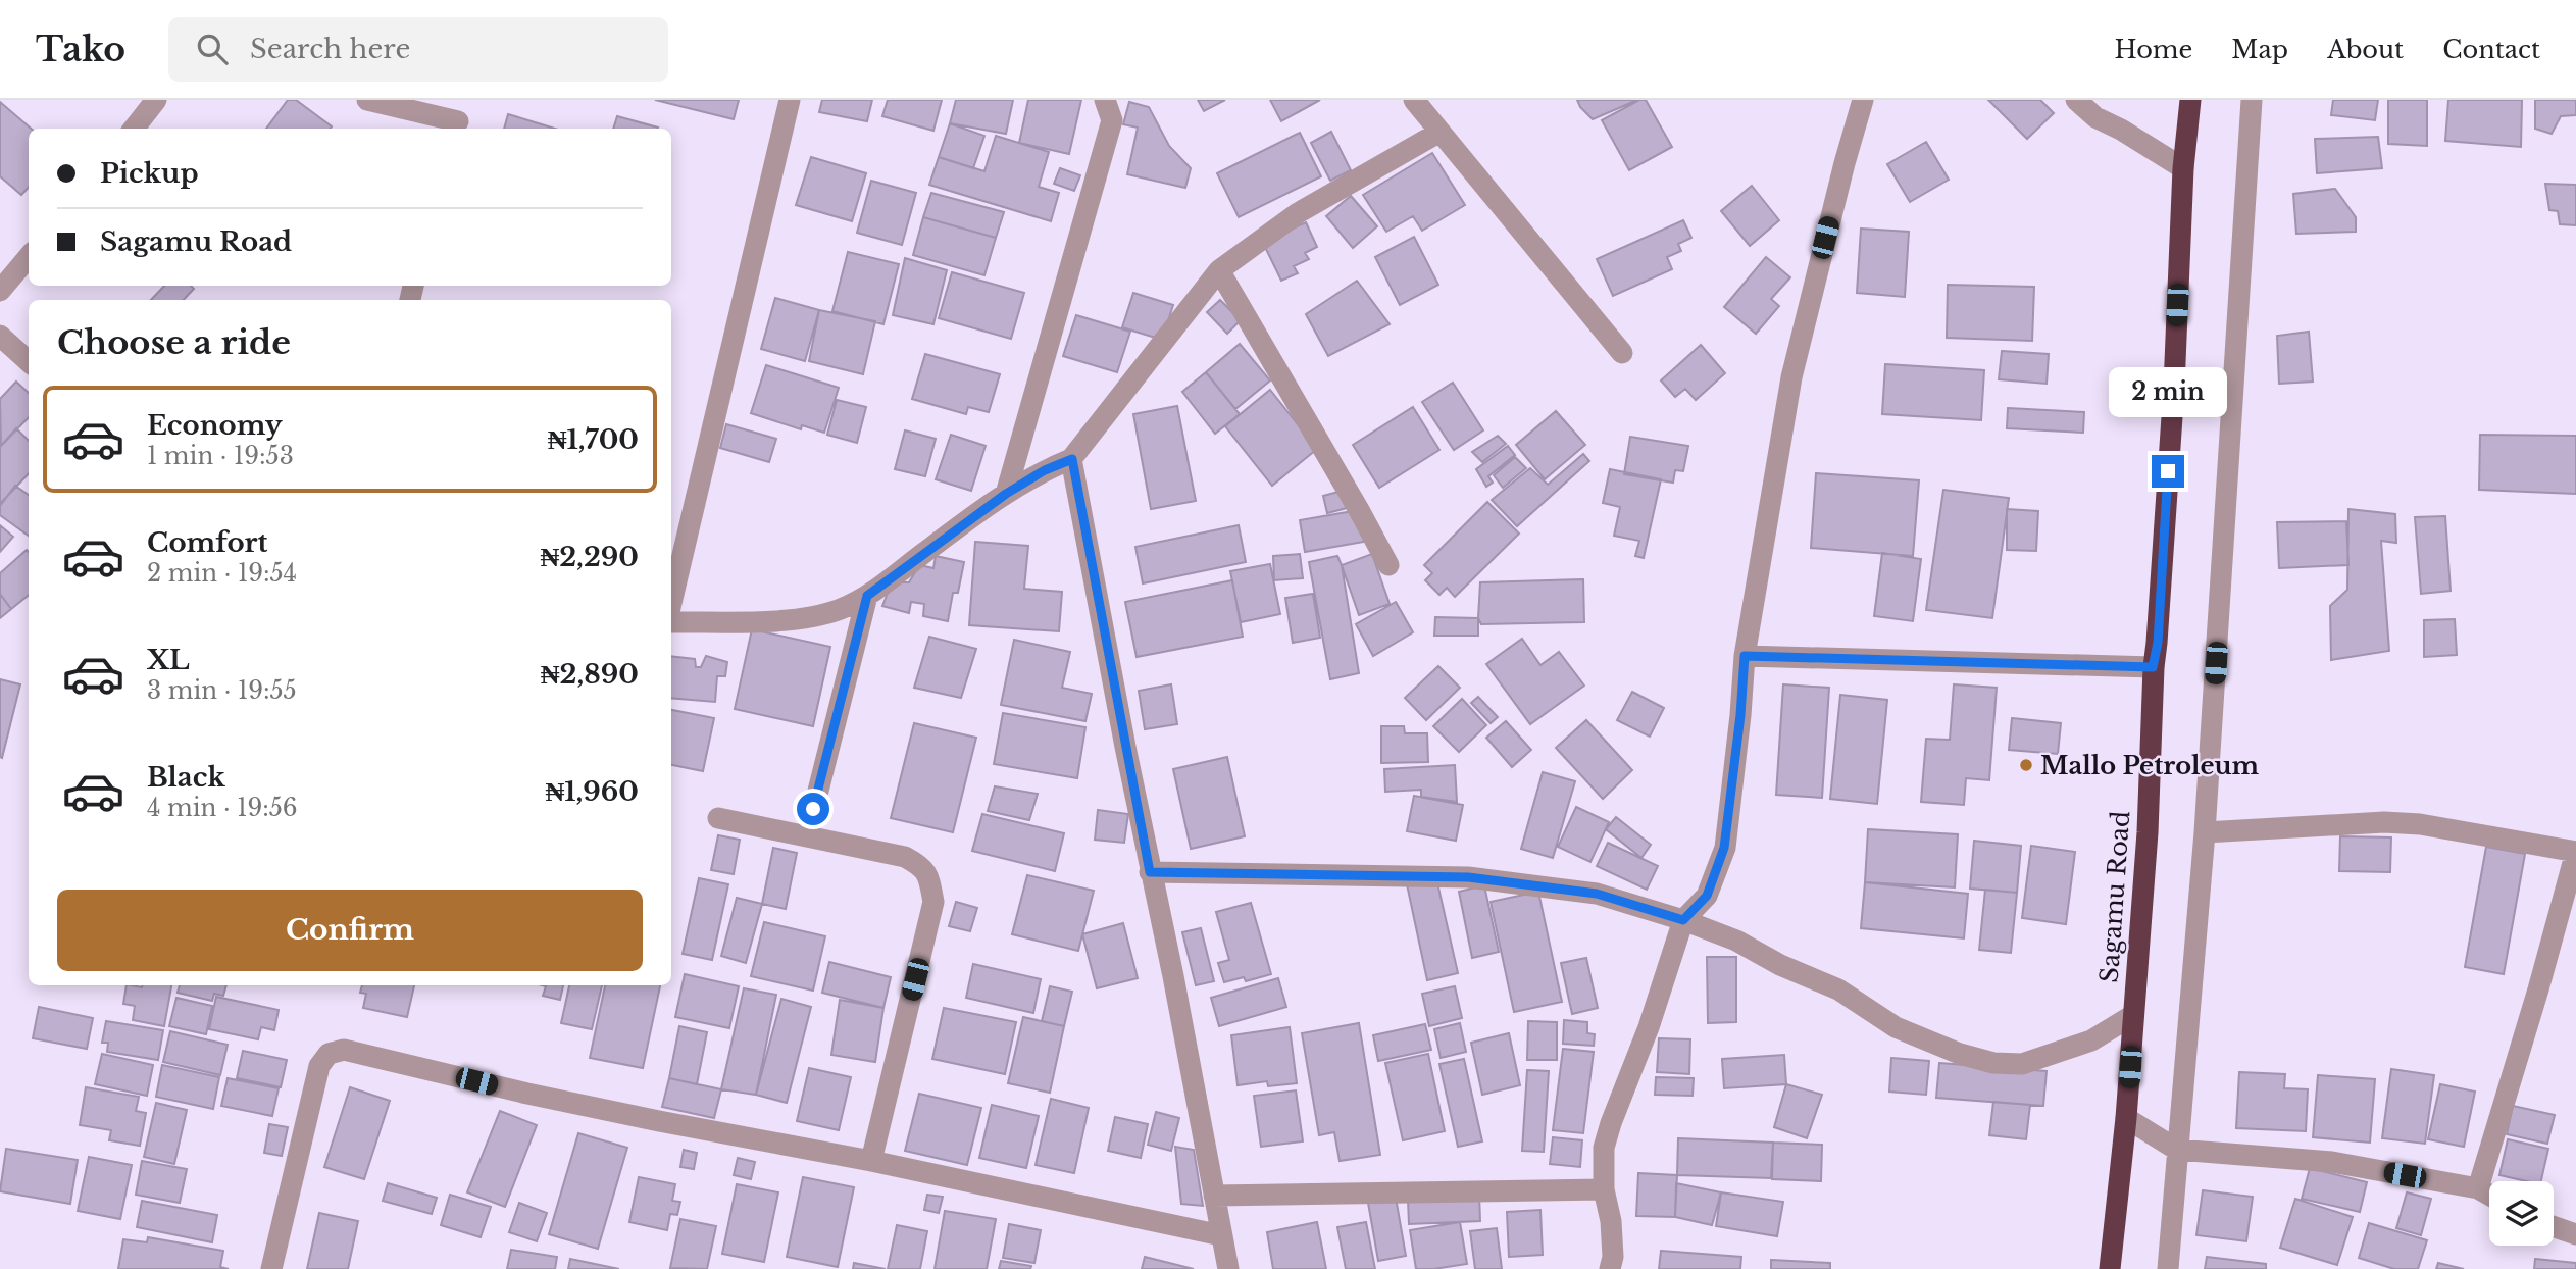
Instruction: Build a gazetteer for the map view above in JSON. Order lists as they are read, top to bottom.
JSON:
{
  "streets": {
    "highway": ["Sagamu Road"]
  },
  "places": ["Mallo Petroleum"],
  "page": {
    "header": "Tako",
    "search": "Search here",
    "nav": [
      "Home",
      "Map",
      "About",
      "Contact"
    ],
    "banner": ["Pickup", "Sagamu Road"],
    "heading": "Choose a ride",
    "bubble": "2 min",
    "list": [
      {
        "name": "Economy",
        "note": "1 min · 19:53",
        "value": "₦1,700"
      },
      {
        "name": "Comfort",
        "note": "2 min · 19:54",
        "value": "₦2,290"
      },
      {
        "name": "XL",
        "note": "3 min · 19:55",
        "value": "₦2,890"
      },
      {
        "name": "Black",
        "note": "4 min · 19:56",
        "value": "₦1,960"
      }
    ],
    "buttons": "Confirm"
  }
}
